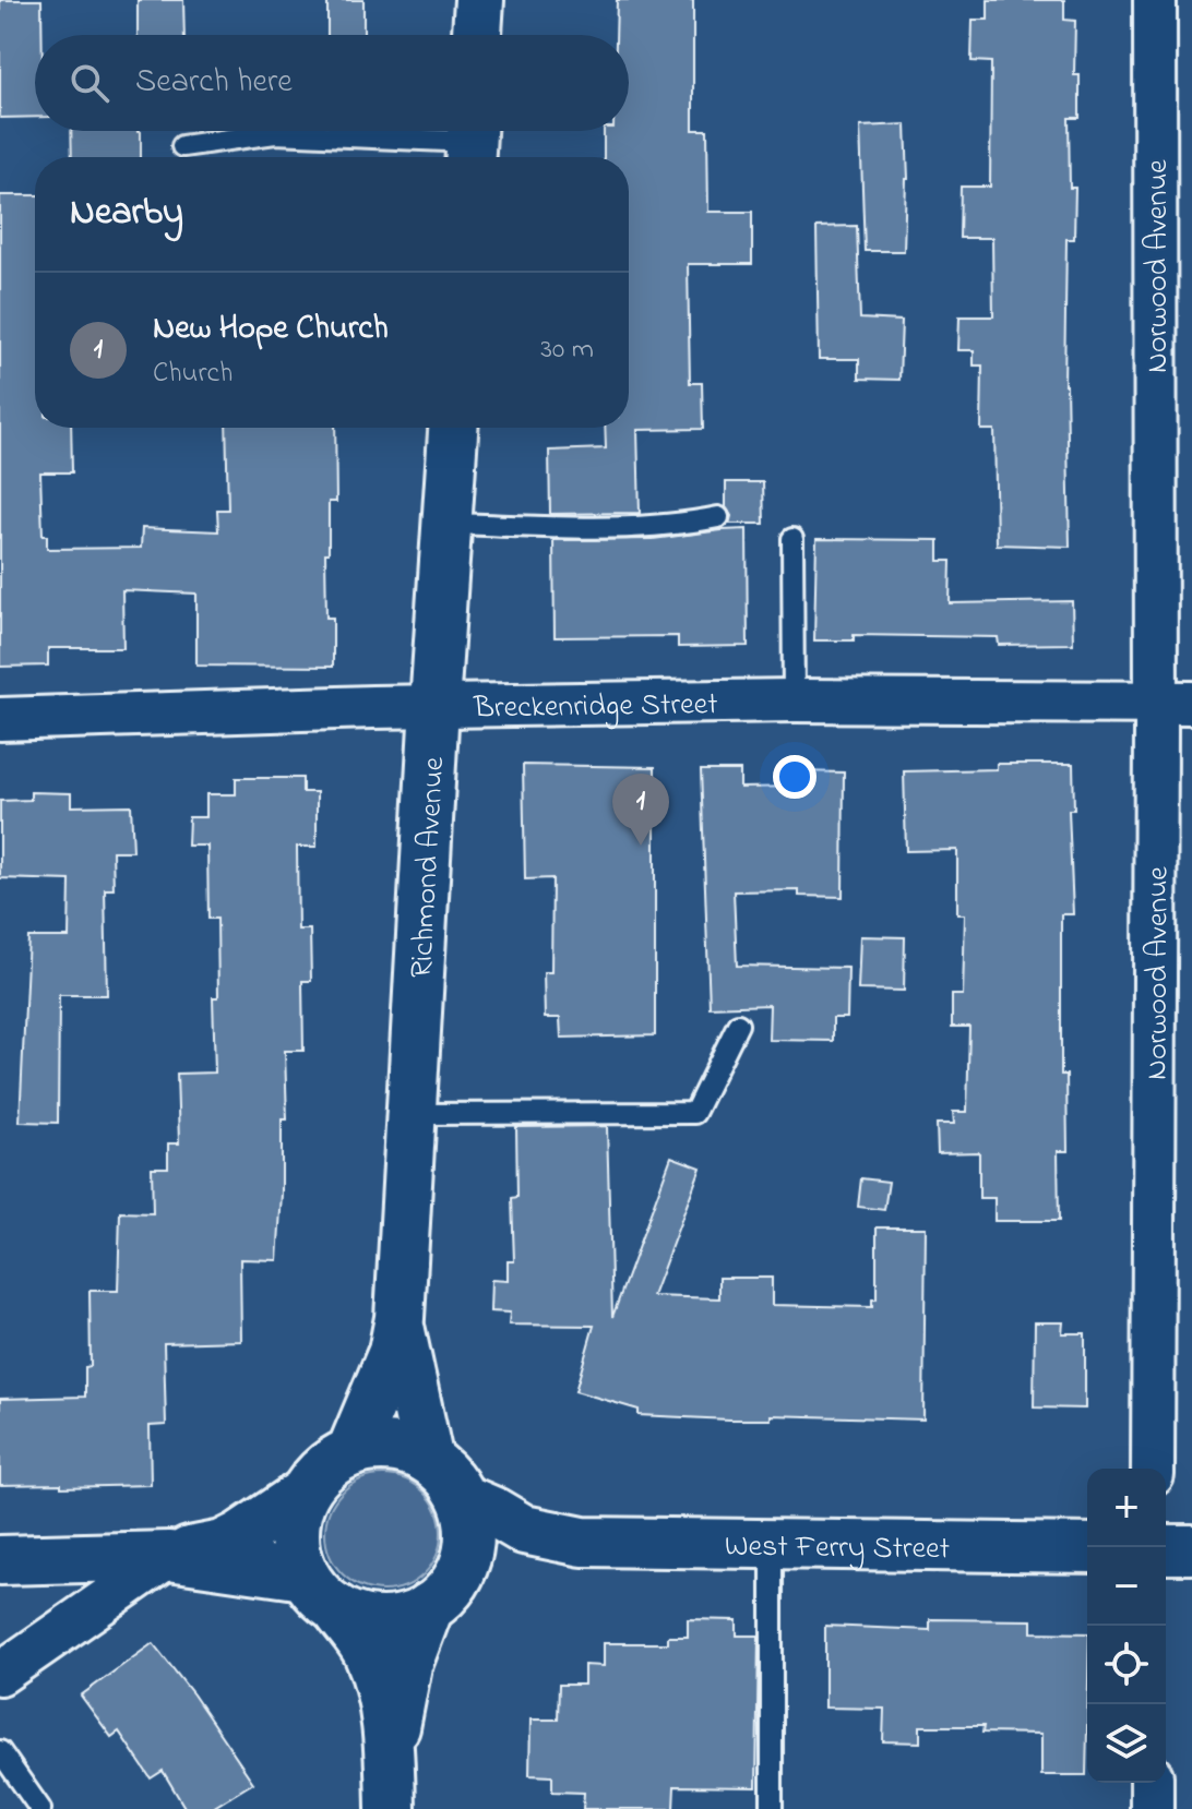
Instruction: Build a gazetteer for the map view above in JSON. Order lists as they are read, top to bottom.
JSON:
{
  "streets": {
    "street": [
      "Norwood Avenue",
      "Breckenridge Street",
      "Richmond Avenue",
      "West Ferry Street"
    ]
  },
  "crossings": [
    ["Norwood Avenue", "Breckenridge Street"],
    ["Breckenridge Street", "Richmond Avenue"],
    ["Richmond Avenue", "West Ferry Street"]
  ],
  "page": {
    "search": "Search here",
    "heading": "Nearby",
    "list": [
      {
        "mark": "1",
        "name": "New Hope Church",
        "note": "Church",
        "value": "30 m"
      }
    ],
    "pins": "1",
    "map_buttons": ["+", "−"]
  }
}
